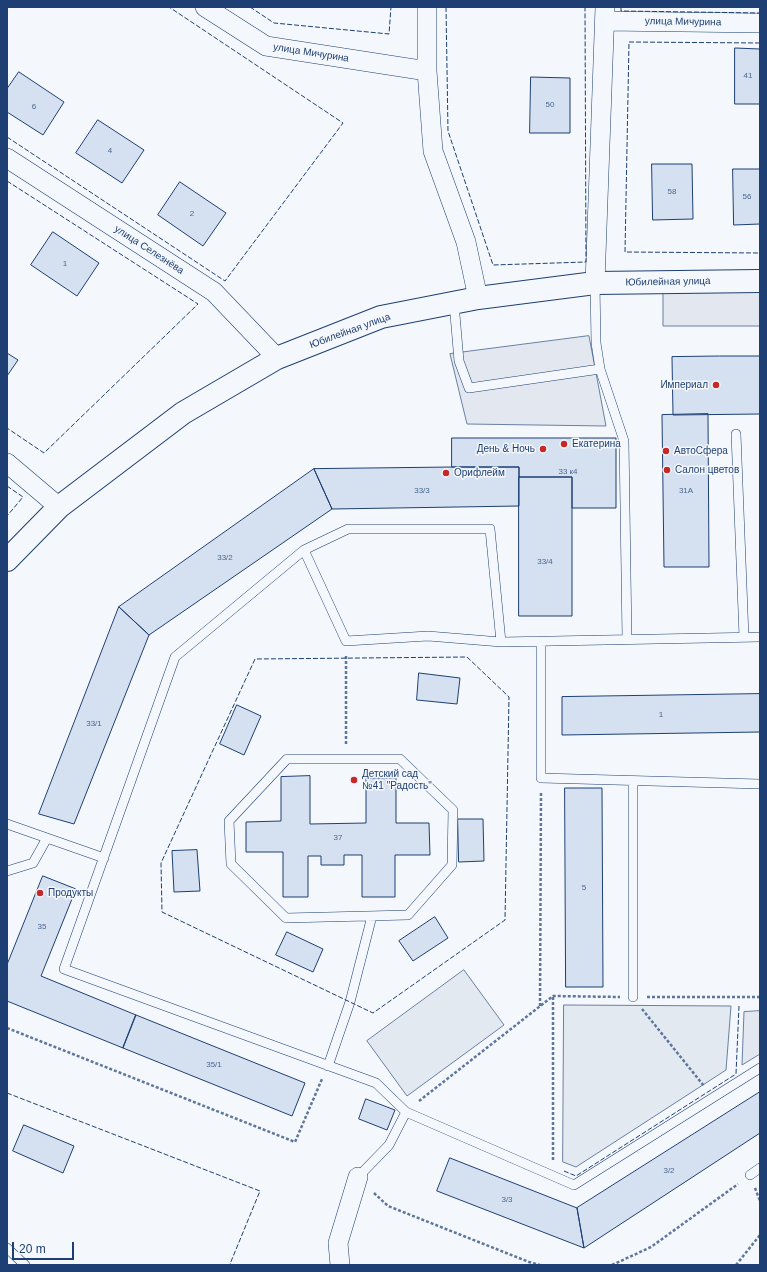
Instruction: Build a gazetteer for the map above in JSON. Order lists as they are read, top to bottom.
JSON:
{
  "streets": {
    "street": ["улица Мичурина", "улица Селезнёва", "Юбилейная улица"]
  },
  "crossings": [
    ["улица Селезнёва", "Юбилейная улица"]
  ],
  "places": [
    "Империал",
    "Екатерина",
    "День & Ночь",
    "АвтоСфера",
    "Салон цветов",
    "Орифлейм",
    "Детский сад №41 \"Радость\"",
    "Продукты"
  ],
  "house_numbers": [
    "41",
    "50",
    "6",
    "4",
    "58",
    "56",
    "2",
    "1",
    "33 к4",
    "33/3",
    "31А",
    "33/2",
    "33/4",
    "1",
    "33/1",
    "37",
    "5",
    "35",
    "35/1",
    "3/2",
    "3/3"
  ],
  "scale_bar": "20 m"
}
